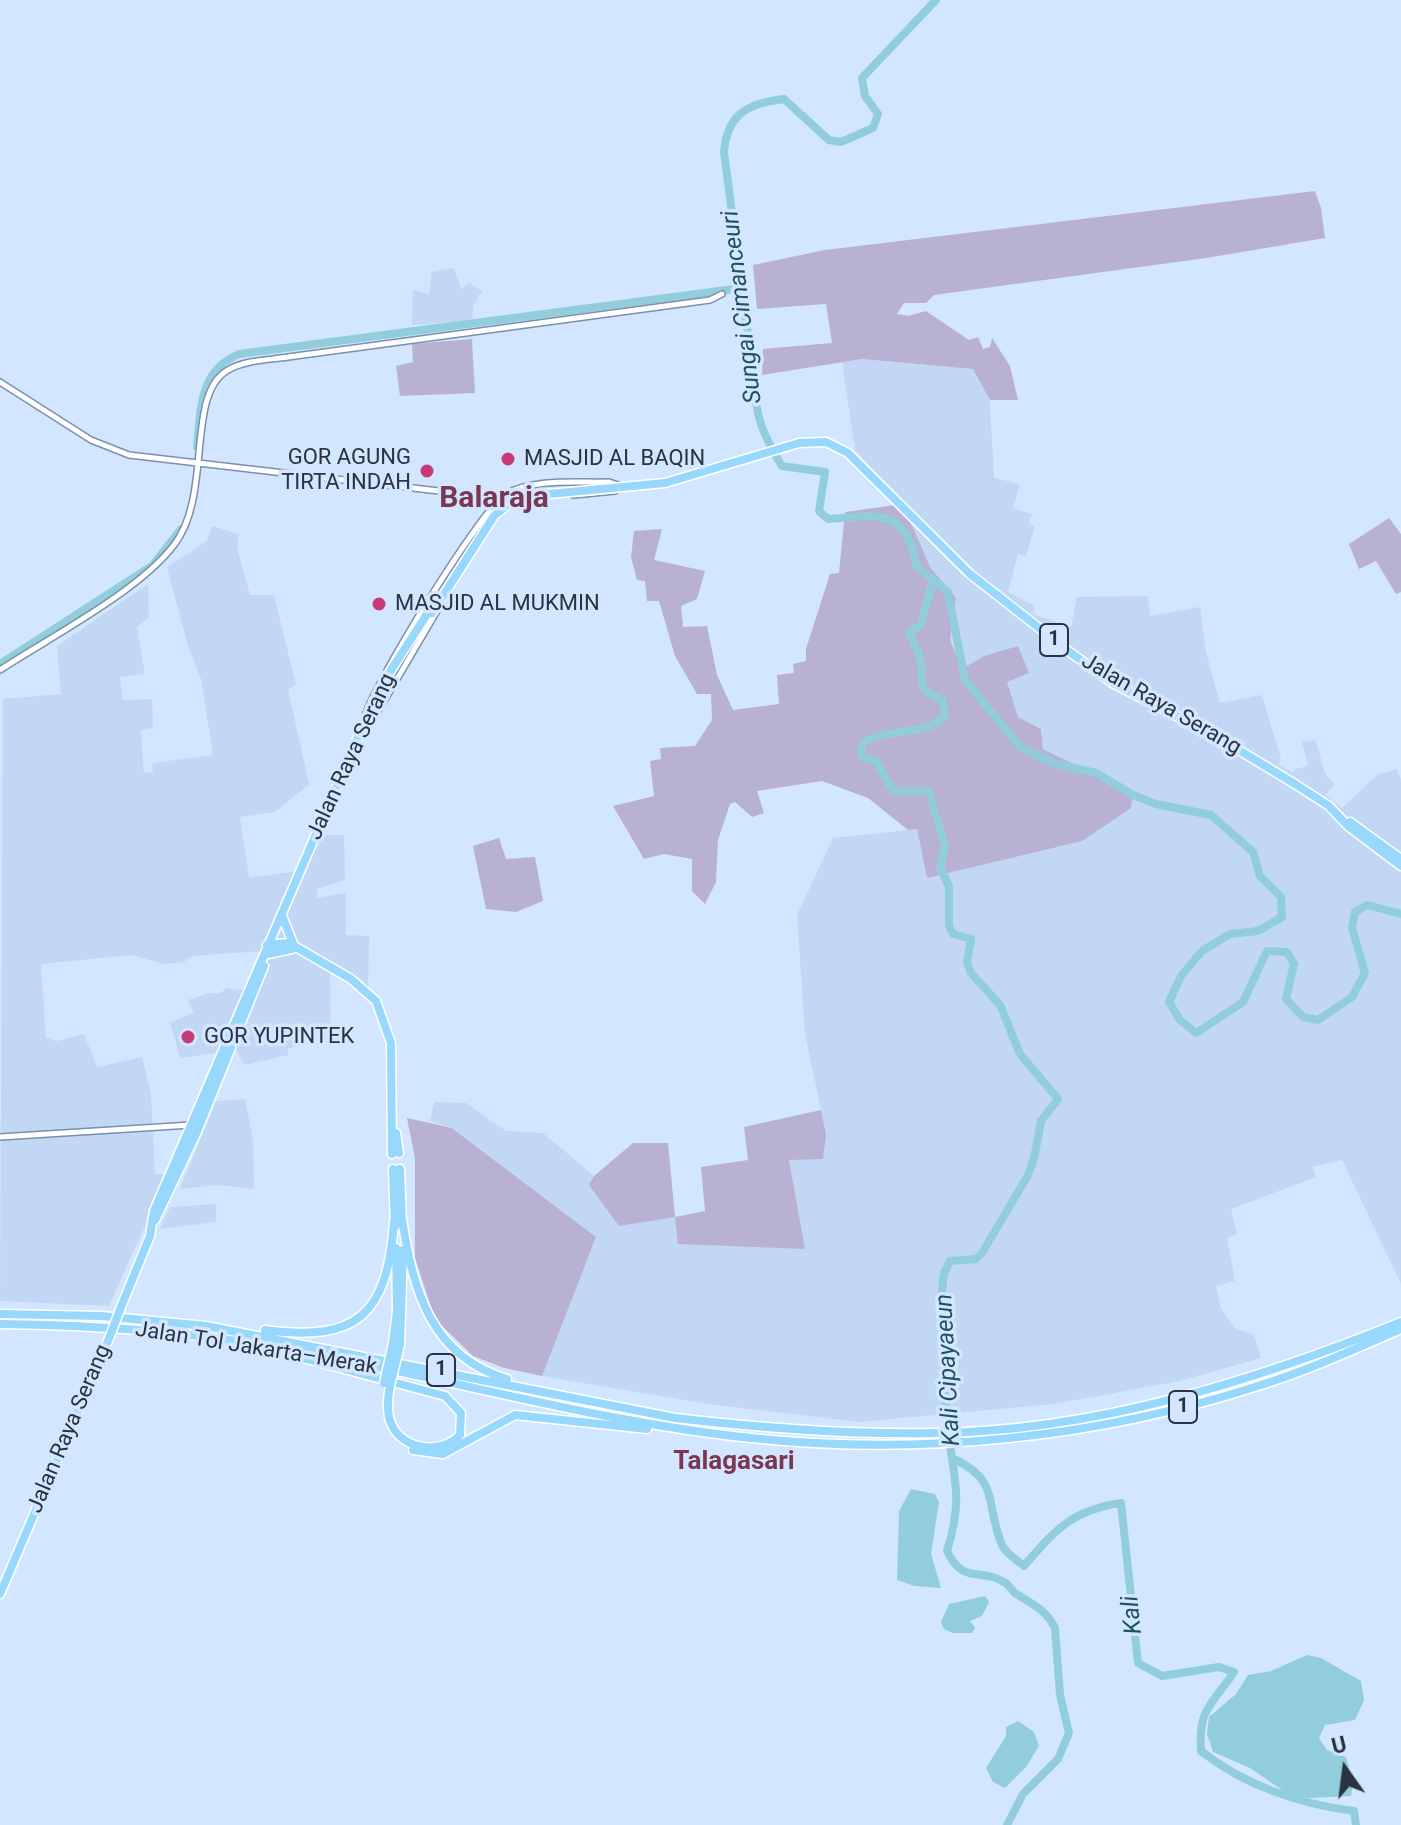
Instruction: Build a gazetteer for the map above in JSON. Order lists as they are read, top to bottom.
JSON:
{
  "streets": {
    "highway": ["1", "Jalan Raya Serang", "Jalan Tol Jakarta–Merak"]
  },
  "districts": ["Balaraja", "Talagasari"],
  "water": ["Sungai Cimanceuri", "Kali Cipayaeun", "Kali"],
  "places": [
    "MASJID AL BAQIN",
    "GOR AGUNG TIRTA INDAH",
    "MASJID AL MUKMIN",
    "GOR YUPINTEK"
  ],
  "north": "top"
}
